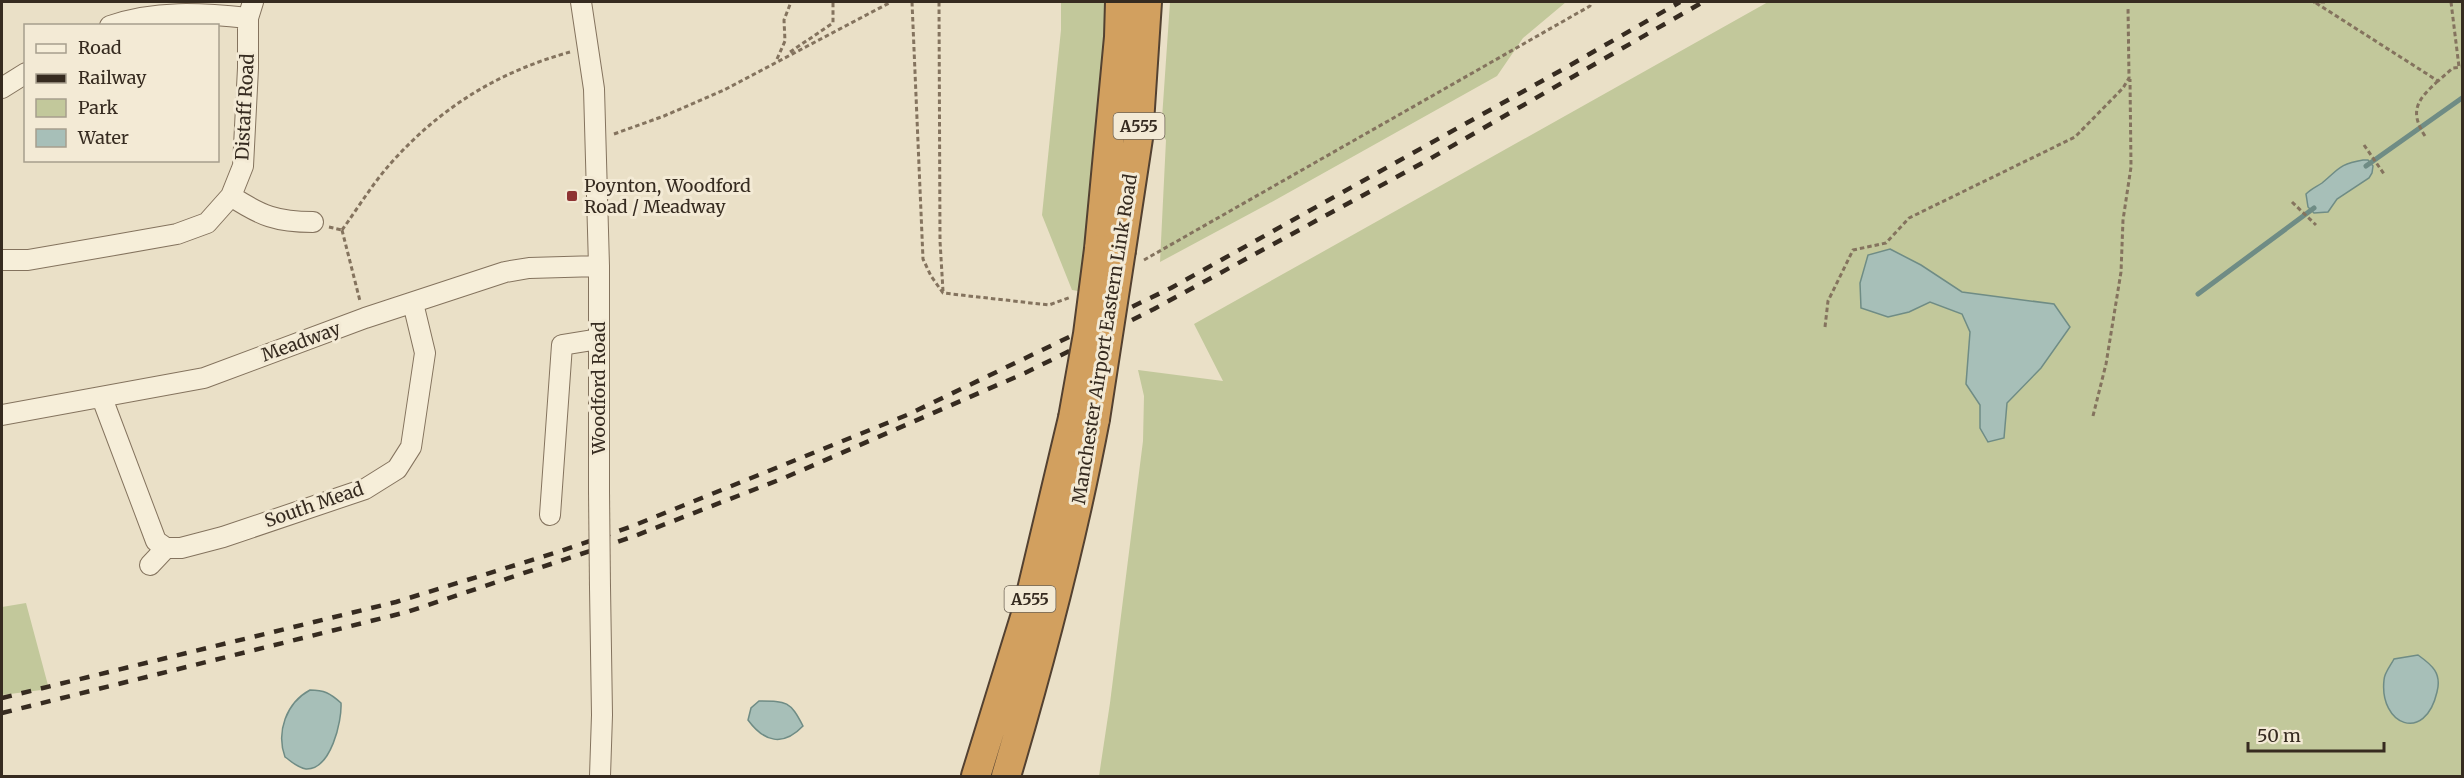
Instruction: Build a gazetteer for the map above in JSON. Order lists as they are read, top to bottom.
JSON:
{
  "streets": {
    "highway": ["A555", "Manchester Airport Eastern Link Road"],
    "street": [
      "Distaff Road",
      "Meadway",
      "Woodford Road",
      "South Mead"
    ]
  },
  "crossings": [
    ["Meadway", "Woodford Road"],
    ["Meadway", "South Mead"]
  ],
  "places": {
    "transit": ["Poynton, Woodford Road / Meadway"]
  },
  "legend": [
    "Road",
    "Railway",
    "Park",
    "Water"
  ],
  "scale_bar": "50 m"
}
